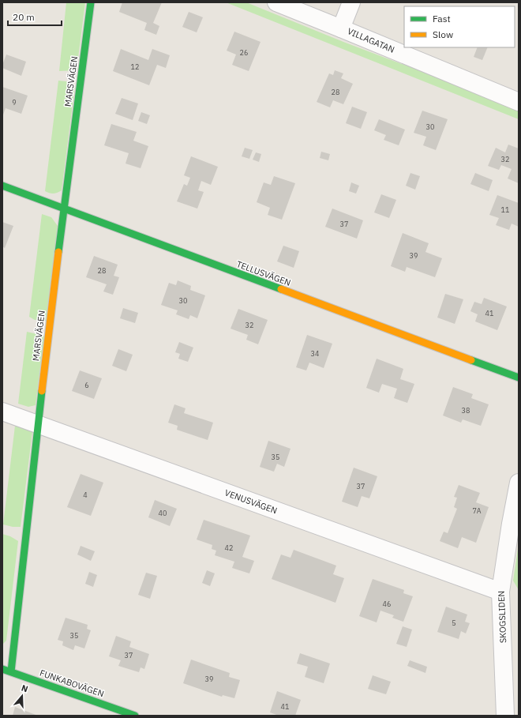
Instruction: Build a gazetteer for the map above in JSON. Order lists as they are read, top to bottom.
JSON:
{
  "streets": {
    "street": [
      "VILLAGATAN",
      "MARSVÄGEN",
      "TELLUSVÄGEN",
      "VENUSVÄGEN",
      "SKOGSLIDEN",
      "FUNKABOVÄGEN"
    ]
  },
  "crossings": [
    ["MARSVÄGEN", "TELLUSVÄGEN"],
    ["MARSVÄGEN", "VENUSVÄGEN"],
    ["MARSVÄGEN", "FUNKABOVÄGEN"],
    ["VENUSVÄGEN", "SKOGSLIDEN"]
  ],
  "house_numbers": [
    "26",
    "12",
    "28",
    "9",
    "30",
    "32",
    "11",
    "37",
    "39",
    "28",
    "30",
    "41",
    "32",
    "34",
    "6",
    "38",
    "35",
    "37",
    "4",
    "7A",
    "40",
    "42",
    "46",
    "5",
    "35",
    "37",
    "39",
    "41"
  ],
  "legend": ["Fast", "Slow"],
  "scale_bar": "20 m",
  "north": "top"
}
